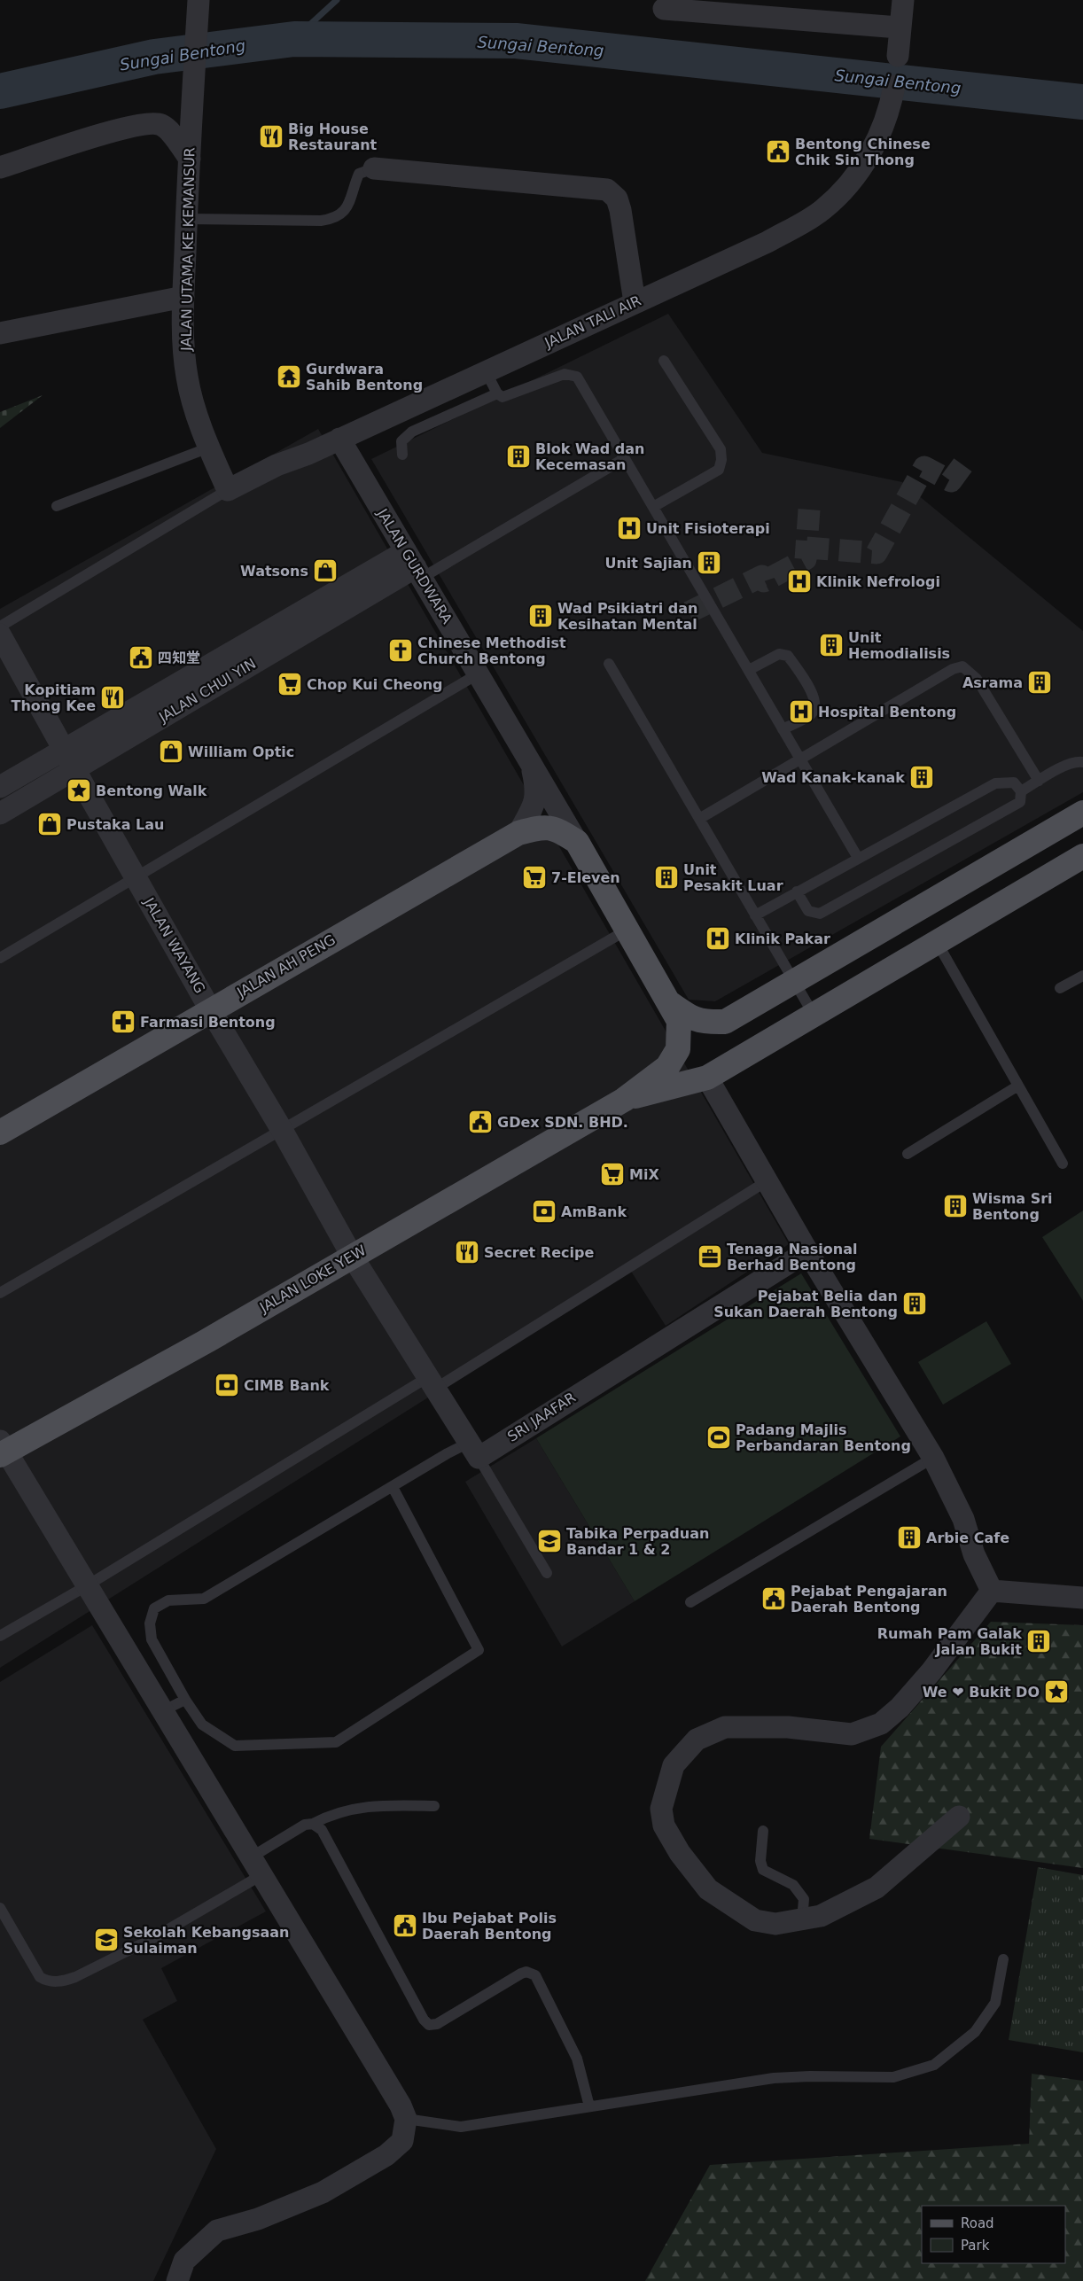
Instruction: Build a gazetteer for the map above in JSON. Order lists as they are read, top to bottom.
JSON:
{
  "streets": {
    "main road": ["JALAN AH PENG", "JALAN LOKE YEW"],
    "street": [
      "JALAN UTAMA KE KEMANSUR",
      "JALAN TALI AIR",
      "JALAN GURDWARA",
      "JALAN CHUI YIN",
      "JALAN WAYANG",
      "SRI JAAFAR"
    ]
  },
  "crossings": [
    ["JALAN UTAMA KE KEMANSUR", "JALAN TALI AIR"],
    ["JALAN TALI AIR", "JALAN GURDWARA"],
    ["JALAN GURDWARA", "JALAN CHUI YIN"],
    ["JALAN GURDWARA", "JALAN AH PENG"],
    ["JALAN CHUI YIN", "JALAN WAYANG"],
    ["JALAN WAYANG", "JALAN AH PENG"],
    ["JALAN WAYANG", "JALAN LOKE YEW"]
  ],
  "water": ["Sungai Bentong"],
  "places": {
    "restaurant": ["Big House Restaurant", "Kopitiam Thong Kee", "Secret Recipe"],
    "public building": [
      "Bentong Chinese Chik Sin Thong",
      "四知堂",
      "GDex SDN. BHD.",
      "Pejabat Pengajaran Daerah Bentong",
      "Ibu Pejabat Polis Daerah Bentong"
    ],
    "temple": ["Gurdwara Sahib Bentong"],
    "building": [
      "Blok Wad dan Kecemasan",
      "Unit Sajian",
      "Wad Psikiatri dan Kesihatan Mental",
      "Unit Hemodialisis",
      "Asrama",
      "Wad Kanak-kanak",
      "Unit Pesakit Luar",
      "Wisma Sri Bentong",
      "Pejabat Belia dan Sukan Daerah Bentong",
      "Arbie Cafe",
      "Rumah Pam Galak Jalan Bukit"
    ],
    "hospital": [
      "Unit Fisioterapi",
      "Klinik Nefrologi",
      "Hospital Bentong",
      "Klinik Pakar"
    ],
    "shop": ["Watsons", "William Optic", "Pustaka Lau"],
    "church": ["Chinese Methodist Church Bentong"],
    "supermarket": ["Chop Kui Cheong", "7-Eleven", "MiX"],
    "place": ["Bentong Walk", "We ❤ Bukit DO"],
    "pharmacy": ["Farmasi Bentong"],
    "bank": ["AmBank", "CIMB Bank"],
    "office": ["Tenaga Nasional Berhad Bentong"],
    "sports": ["Padang Majlis Perbandaran Bentong"],
    "school or university": ["Tabika Perpaduan Bandar 1 & 2", "Sekolah Kebangsaan Sulaiman"]
  },
  "legend": ["Road", "Park"]
}
